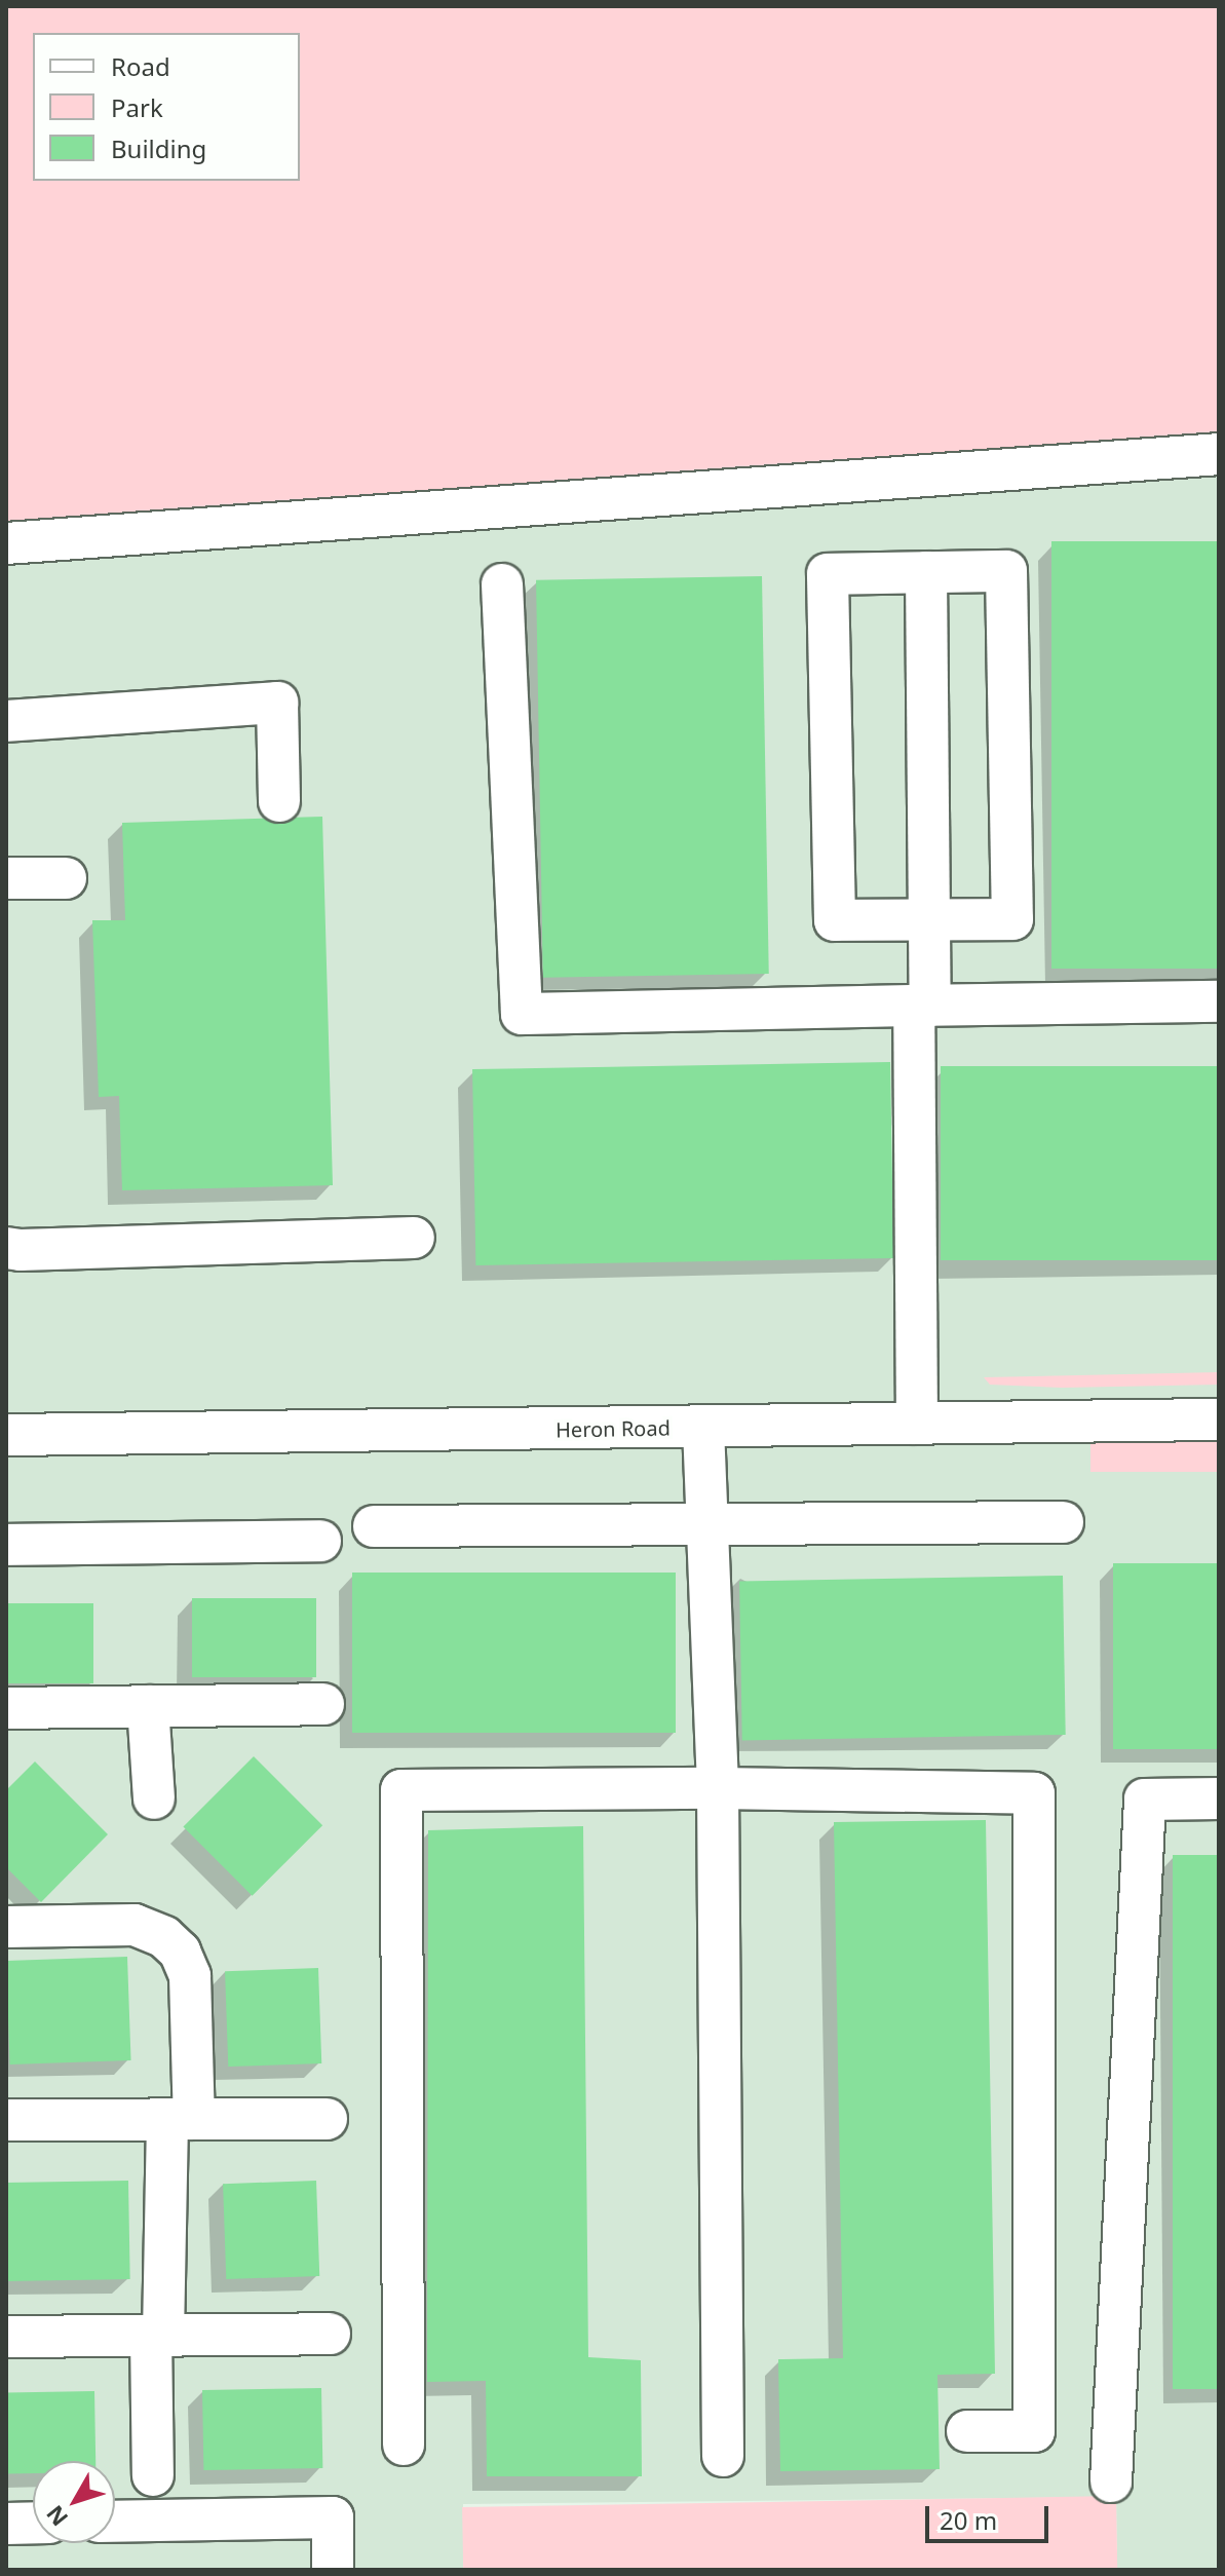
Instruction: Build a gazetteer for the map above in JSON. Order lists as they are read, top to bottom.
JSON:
{
  "streets": {
    "street": ["Heron Road"]
  },
  "legend": ["Road", "Park", "Building"],
  "scale_bar": "20 m",
  "north": "bottom left"
}
